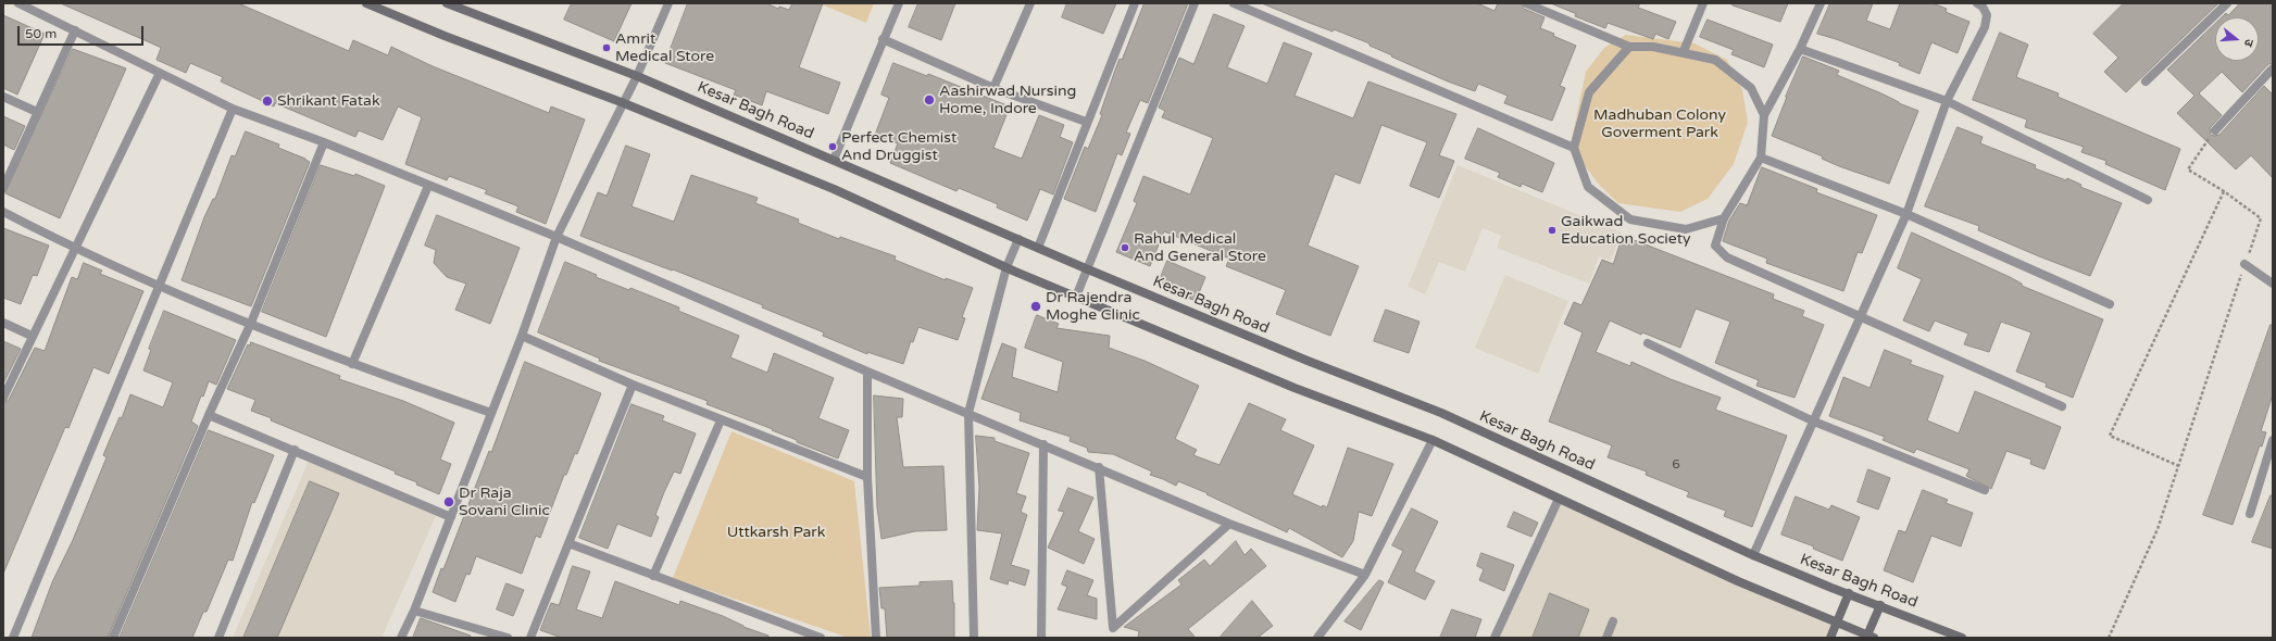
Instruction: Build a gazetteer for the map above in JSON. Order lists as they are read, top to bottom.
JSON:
{
  "streets": {
    "main road": ["Kesar Bagh Road"]
  },
  "parks": ["Madhuban Colony Goverment Park", "Uttkarsh Park"],
  "places": [
    "Amrit Medical Store",
    "Aashirwad Nursing Home, Indore",
    "Shrikant Fatak",
    "Perfect Chemist And Druggist",
    "Gaikwad Education Society",
    "Rahul Medical And General Store",
    "Dr Rajendra Moghe Clinic",
    "Dr Raja Sovani Clinic"
  ],
  "house_numbers": ["6"],
  "scale_bar": "50 m",
  "north": "right"
}
